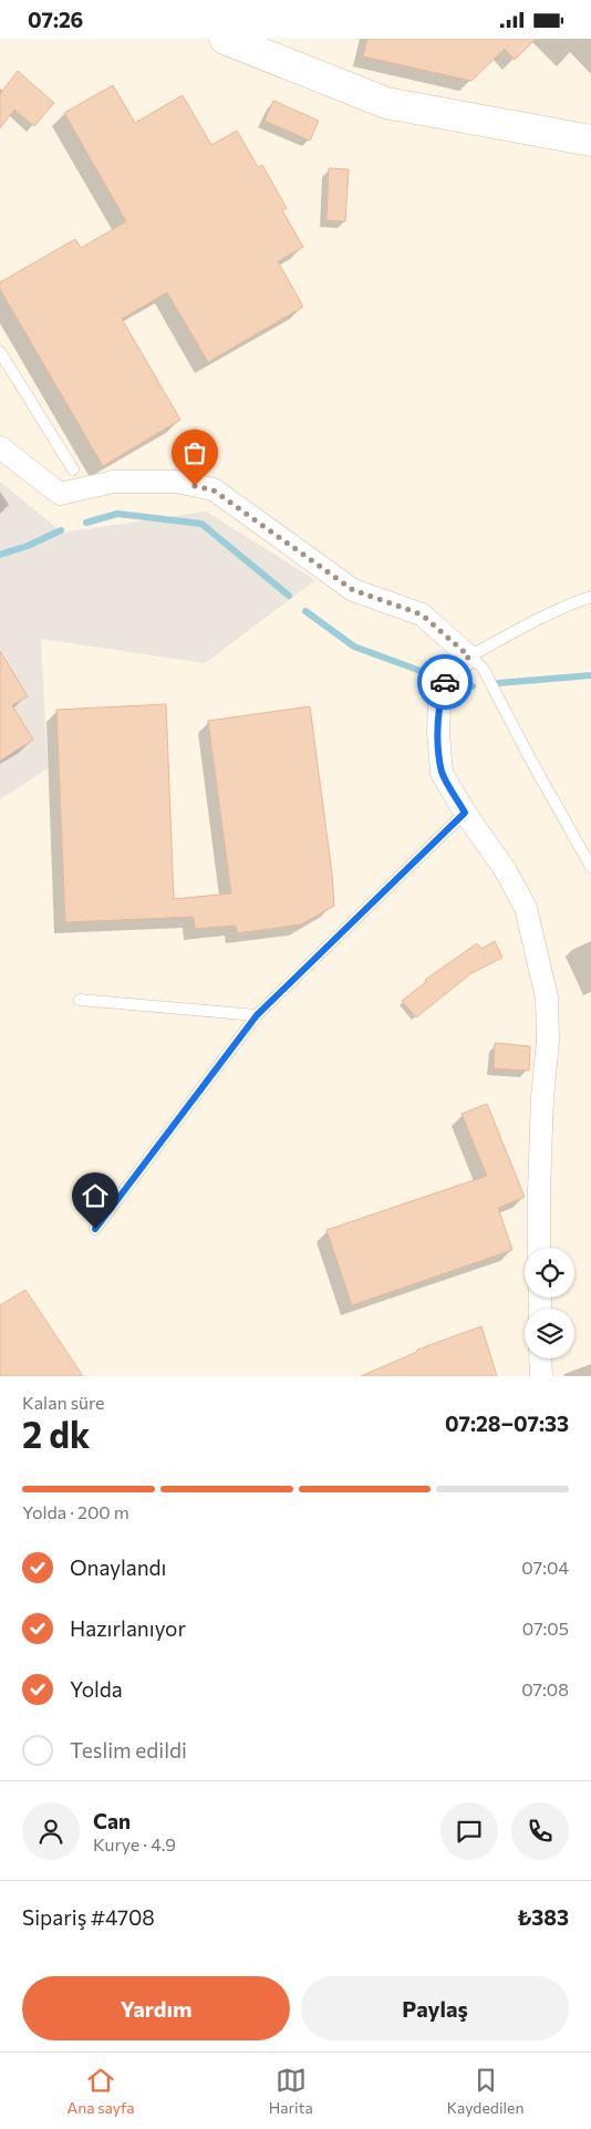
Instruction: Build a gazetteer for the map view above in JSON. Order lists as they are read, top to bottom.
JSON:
{
  "page": {
    "status": "07:26",
    "heading": ["2 dk", "Kalan süre", "07:28–07:33"],
    "panel": [
      "Can",
      "Kurye · 4.9",
      "Sipariş #4708",
      "₺383"
    ],
    "bar": "Yolda · 200 m",
    "list": [
      ["Onaylandı", "07:04"],
      ["Hazırlanıyor", "07:05"],
      ["Yolda", "07:08"],
      "Teslim edildi"
    ],
    "buttons": ["Yardım", "Paylaş"],
    "tabs": ["Ana sayfa", "Harita", "Kaydedilen"]
  }
}
